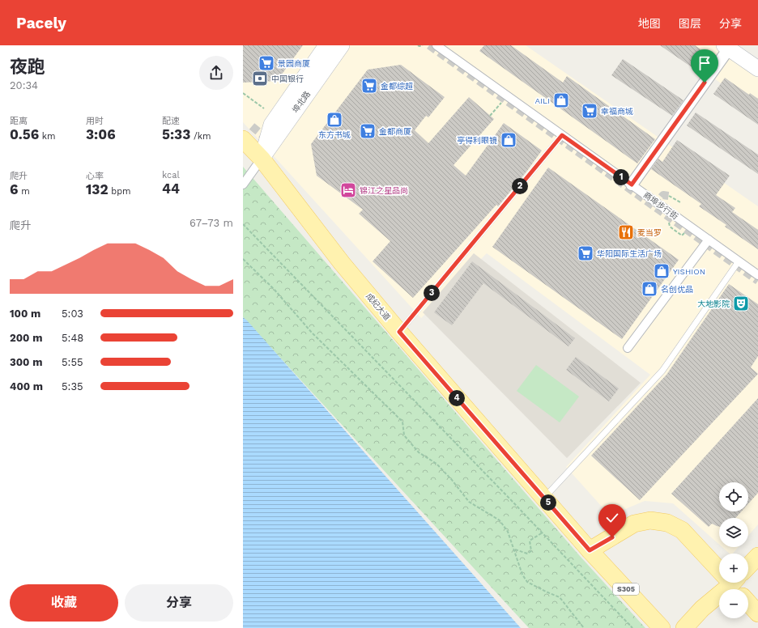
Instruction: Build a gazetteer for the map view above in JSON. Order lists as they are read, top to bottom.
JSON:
{
  "streets": {
    "main road": ["埠北路", "成纪大道", "S305"],
    "street": ["商埠步行街"]
  },
  "crossings": [
    ["埠北路", "成纪大道"]
  ],
  "places": {
    "supermarket": [
      "景园商厦",
      "金都综超",
      "幸福商城",
      "金都商厦",
      "华阳国际生活广场"
    ],
    "bank": ["中国银行"],
    "shop": [
      "AILI",
      "东方书城",
      "亭得利眼镜",
      "YISHION",
      "名创优品"
    ],
    "hotel": ["锦江之星品尚"],
    "restaurant": ["麦当罗"],
    "theatre": ["大地影院"]
  },
  "page": {
    "header": "Pacely",
    "nav": ["地图", "图层", "分享"],
    "heading": ["夜跑", "20:34"],
    "stats": [
      ["距离", "0.56 km"],
      ["用时", "3:06"],
      ["配速", "5:33 /km"],
      ["爬升", "6 m"],
      ["心率", "132 bpm"],
      ["kcal", "44"]
    ],
    "pins": [
      "1",
      "2",
      "3",
      "4",
      "5"
    ],
    "chart": ["爬升", "67–73 m"],
    "list": [
      {
        "name": "100 m",
        "note": "5:03"
      },
      {
        "name": "200 m",
        "note": "5:48"
      },
      {
        "name": "300 m",
        "note": "5:55"
      },
      {
        "name": "400 m",
        "note": "5:35"
      }
    ],
    "map_buttons": ["+", "−"],
    "buttons": ["收藏", "分享"]
  }
}
